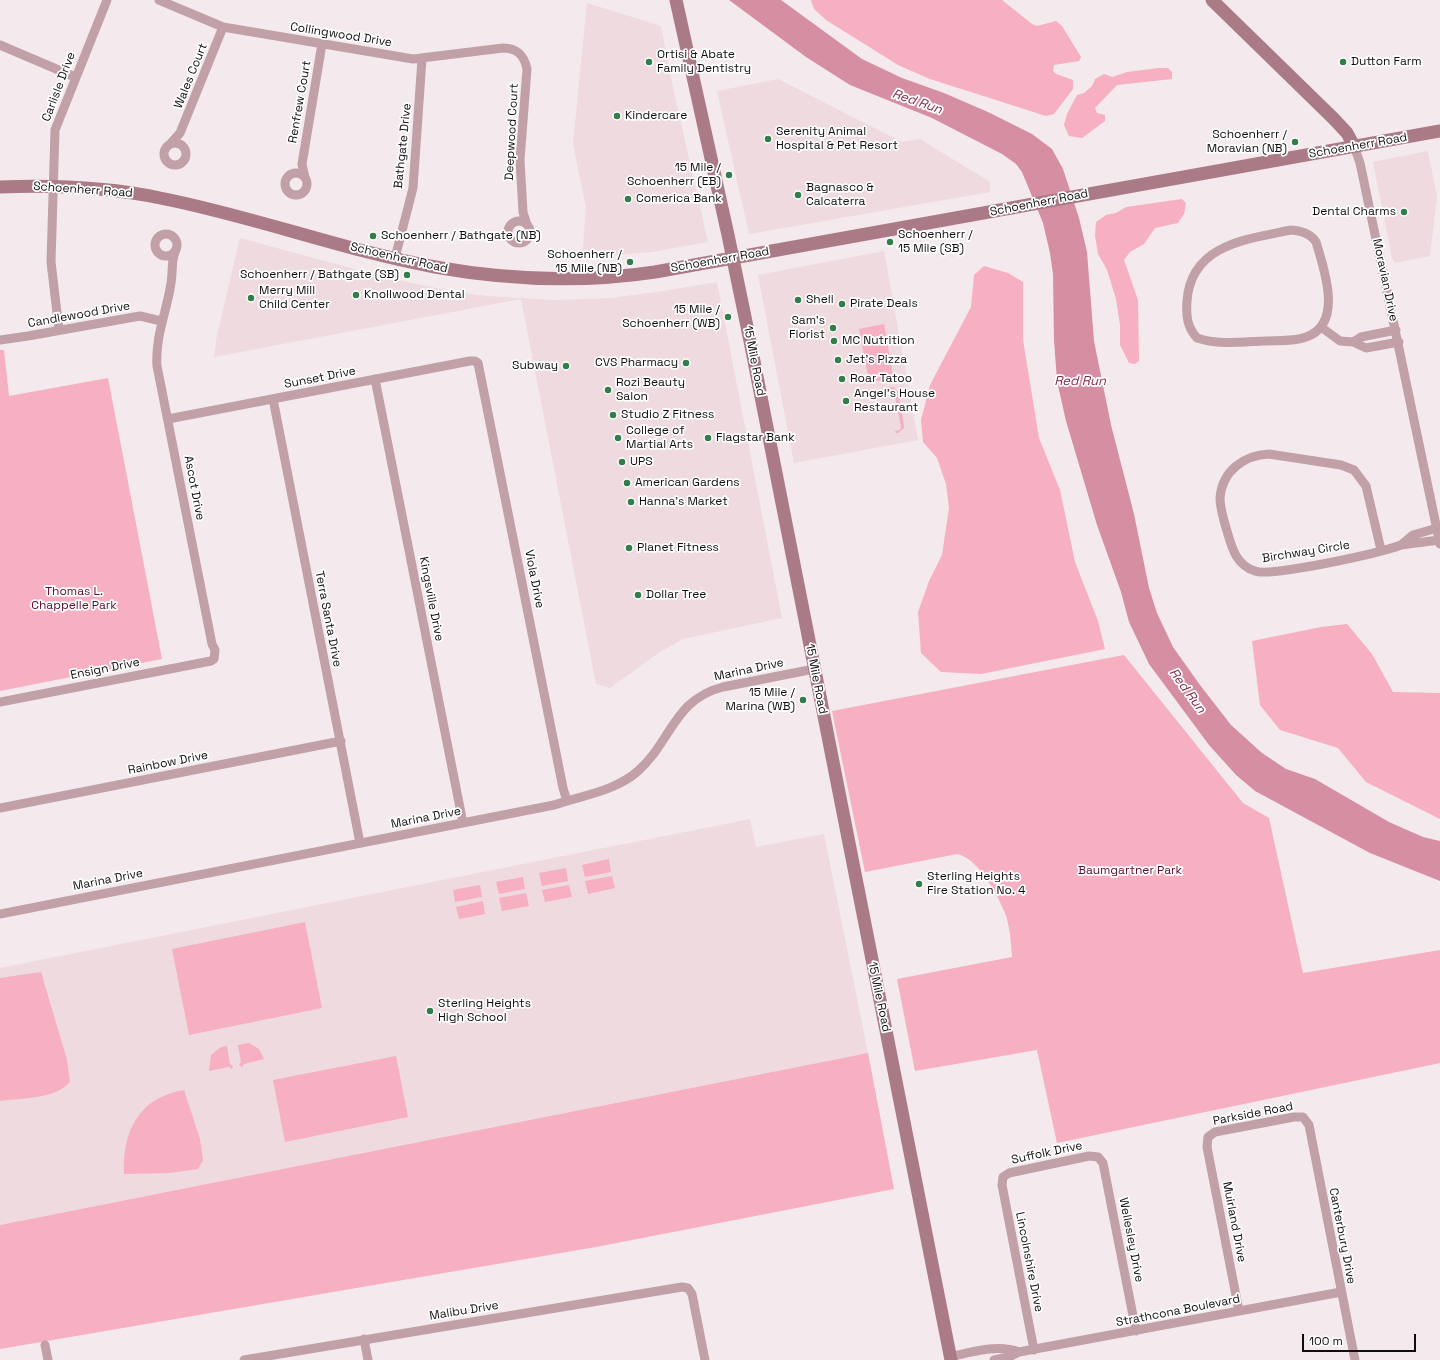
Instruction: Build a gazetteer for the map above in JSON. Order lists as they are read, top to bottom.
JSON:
{
  "streets": {
    "main road": ["Schoenherr Road", "Moravian Drive", "15 Mile Road"],
    "street": [
      "Collingwood Drive",
      "Wales Court",
      "Carlisle Drive",
      "Renfrew Court",
      "Deepwood Court",
      "Bathgate Drive",
      "Candlewood Drive",
      "Sunset Drive",
      "Ascot Drive",
      "Birchway Circle",
      "Viola Drive",
      "Kingsville Drive",
      "Terra Santa Drive",
      "Ensign Drive",
      "Marina Drive",
      "Rainbow Drive",
      "Parkside Road",
      "Suffolk Drive",
      "Muirland Drive",
      "Canterbury Drive",
      "Wellesley Drive",
      "Lincolnshire Drive",
      "Malibu Drive",
      "Strathcona Boulevard"
    ]
  },
  "crossings": [
    ["Collingwood Drive", "Wales Court"],
    ["Collingwood Drive", "Renfrew Court"],
    ["Collingwood Drive", "Deepwood Court"],
    ["Collingwood Drive", "Bathgate Drive"],
    ["Carlisle Drive", "Schoenherr Road"],
    ["Carlisle Drive", "Candlewood Drive"],
    ["Bathgate Drive", "Schoenherr Road"],
    ["Schoenherr Road", "Moravian Drive"],
    ["Schoenherr Road", "15 Mile Road"],
    ["Moravian Drive", "Birchway Circle"],
    ["Candlewood Drive", "Ascot Drive"],
    ["15 Mile Road", "Marina Drive"],
    ["15 Mile Road", "Strathcona Boulevard"],
    ["Sunset Drive", "Ascot Drive"],
    ["Sunset Drive", "Viola Drive"],
    ["Sunset Drive", "Kingsville Drive"],
    ["Sunset Drive", "Terra Santa Drive"],
    ["Ascot Drive", "Ensign Drive"],
    ["Viola Drive", "Marina Drive"],
    ["Kingsville Drive", "Marina Drive"],
    ["Terra Santa Drive", "Marina Drive"],
    ["Terra Santa Drive", "Rainbow Drive"],
    ["Parkside Road", "Muirland Drive"],
    ["Parkside Road", "Canterbury Drive"],
    ["Suffolk Drive", "Wellesley Drive"],
    ["Suffolk Drive", "Lincolnshire Drive"],
    ["Muirland Drive", "Strathcona Boulevard"],
    ["Canterbury Drive", "Strathcona Boulevard"],
    ["Wellesley Drive", "Strathcona Boulevard"],
    ["Lincolnshire Drive", "Strathcona Boulevard"]
  ],
  "water": ["Red Run"],
  "parks": ["Thomas L. Chappelle Park", "Baumgartner Park"],
  "places": [
    "Ortisi & Abate Family Dentistry",
    "Dutton Farm",
    "Kindercare",
    "Serenity Animal Hospital & Pet Resort",
    "Schoenherr / Moravian (NB)",
    "15 Mile / Schoenherr (EB)",
    "Bagnasco & Calcaterra",
    "Comerica Bank",
    "Dental Charms",
    "Schoenherr / Bathgate (NB)",
    "Schoenherr / 15 Mile (SB)",
    "Schoenherr / 15 Mile (NB)",
    "Schoenherr / Bathgate (SB)",
    "Knollwood Dental",
    "Merry Mill Child Center",
    "Shell",
    "Pirate Deals",
    "15 Mile / Schoenherr (WB)",
    "Sam's Florist",
    "MC Nutrition",
    "Jet's Pizza",
    "CVS Pharmacy",
    "Subway",
    "Roar Tatoo",
    "Rozi Beauty Salon",
    "Angel's House Restaurant",
    "Studio Z Fitness",
    "College of Martial Arts",
    "Flagstar Bank",
    "UPS",
    "American Gardens",
    "Hanna’s Market",
    "Planet Fitness",
    "Dollar Tree",
    "15 Mile / Marina (WB)",
    "Sterling Heights Fire Station No. 4",
    "Sterling Heights High School"
  ],
  "scale_bar": "100 m"
}
